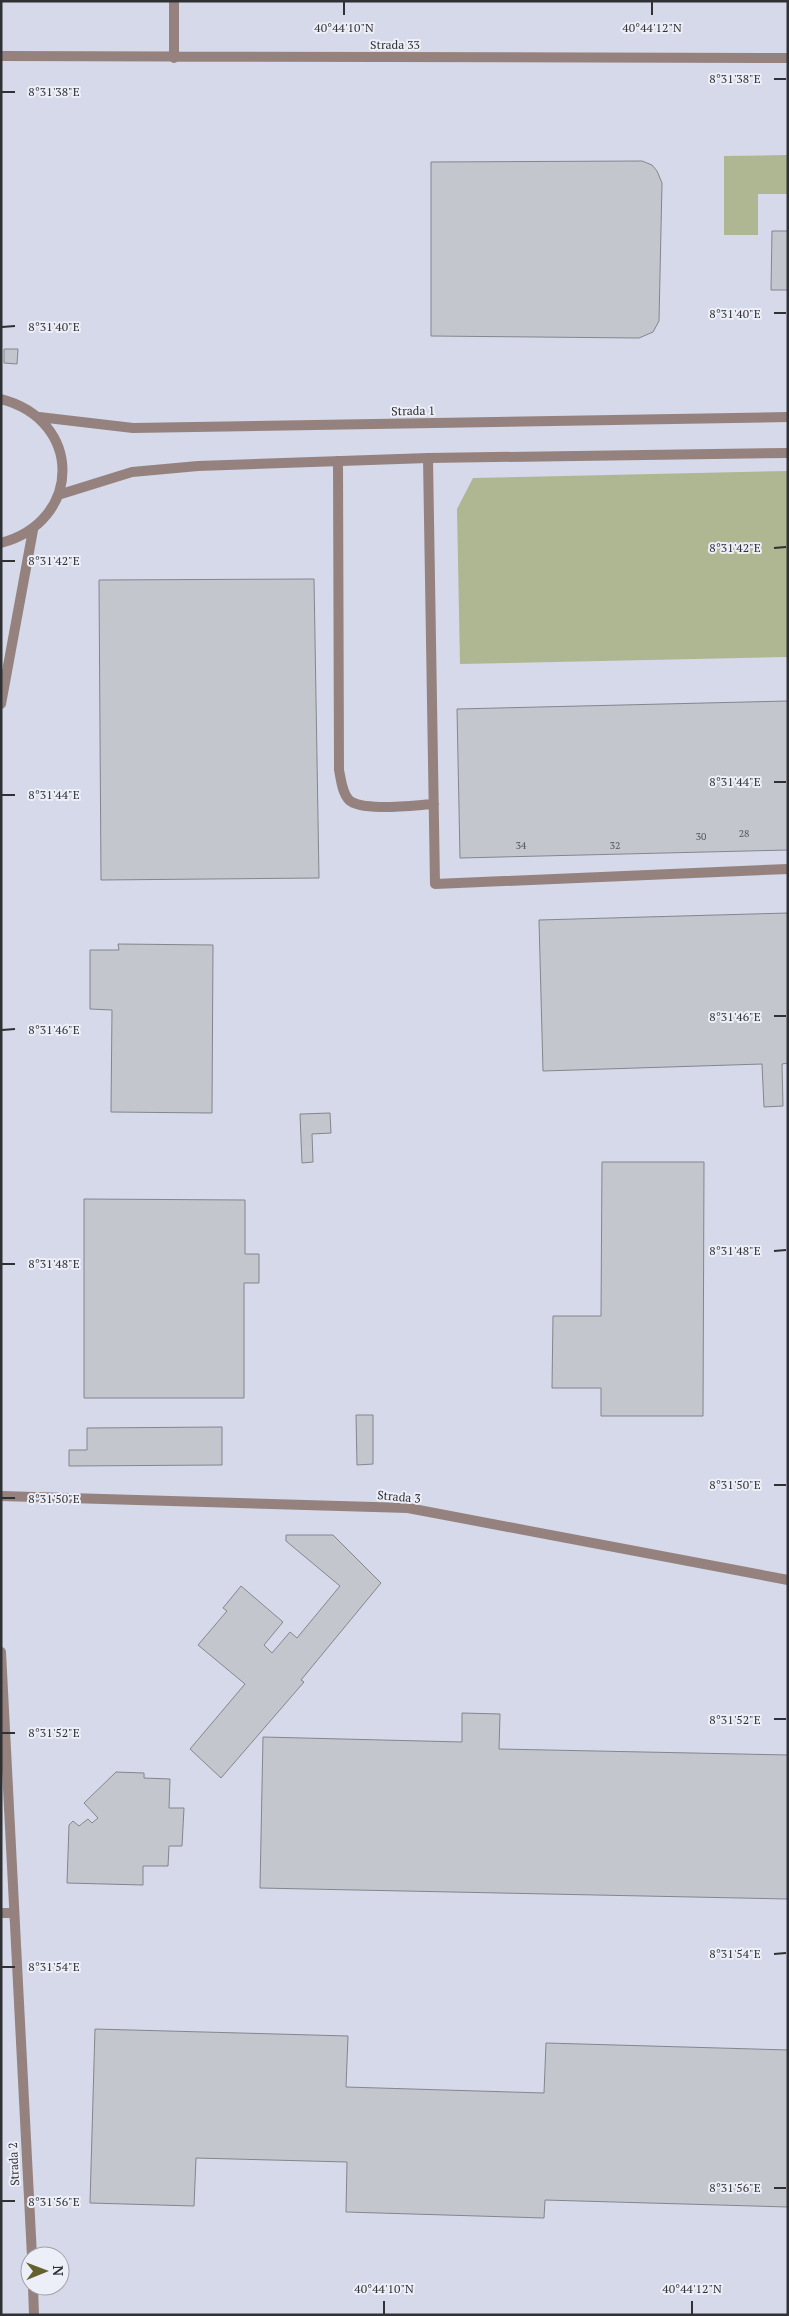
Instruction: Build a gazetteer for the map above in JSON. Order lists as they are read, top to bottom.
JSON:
{
  "streets": {
    "street": [
      "Strada 33",
      "Strada 1",
      "Strada 3",
      "Strada 2"
    ]
  },
  "house_numbers": [
    "28",
    "30",
    "34",
    "32"
  ],
  "north": "right",
  "coordinates": [
    "40°44'10\"N",
    "40°44'12\"N",
    "8°31'38\"E",
    "8°31'40\"E",
    "8°31'42\"E",
    "8°31'44\"E",
    "8°31'46\"E",
    "8°31'48\"E",
    "8°31'50\"E",
    "8°31'52\"E",
    "8°31'54\"E",
    "8°31'56\"E"
  ]
}
